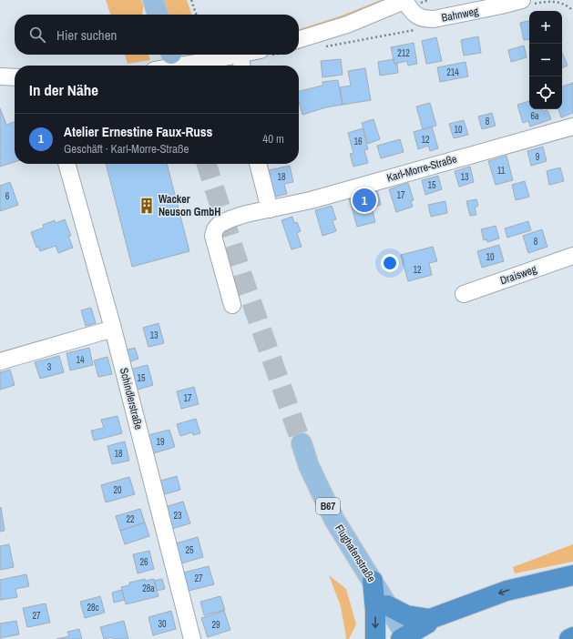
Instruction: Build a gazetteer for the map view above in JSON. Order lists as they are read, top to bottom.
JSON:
{
  "streets": {
    "main road": ["B67", "Flughafenstraße"],
    "street": [
      "Bahnweg",
      "Karl-Morre-Straße",
      "Draisweg",
      "Schindlerstraße"
    ]
  },
  "places": {
    "building": ["Wacker Neuson GmbH"]
  },
  "house_numbers": [
    "212",
    "214",
    "6a",
    "8",
    "10",
    "12",
    "16",
    "9",
    "11",
    "18",
    "13",
    "15",
    "17",
    "6",
    "8",
    "10",
    "12",
    "13",
    "14",
    "3",
    "15",
    "17",
    "19",
    "18",
    "20",
    "23",
    "22",
    "25",
    "26",
    "27",
    "28a",
    "28c",
    "27",
    "30",
    "29"
  ],
  "page": {
    "map_buttons": ["+", "−"],
    "search": "Hier suchen",
    "heading": "In der Nähe",
    "list": [
      {
        "mark": "1",
        "name": "Atelier Ernestine Faux-Russ",
        "note": "Geschäft · Karl-Morre-Straße",
        "value": "40 m"
      }
    ],
    "pins": "1"
  }
}
